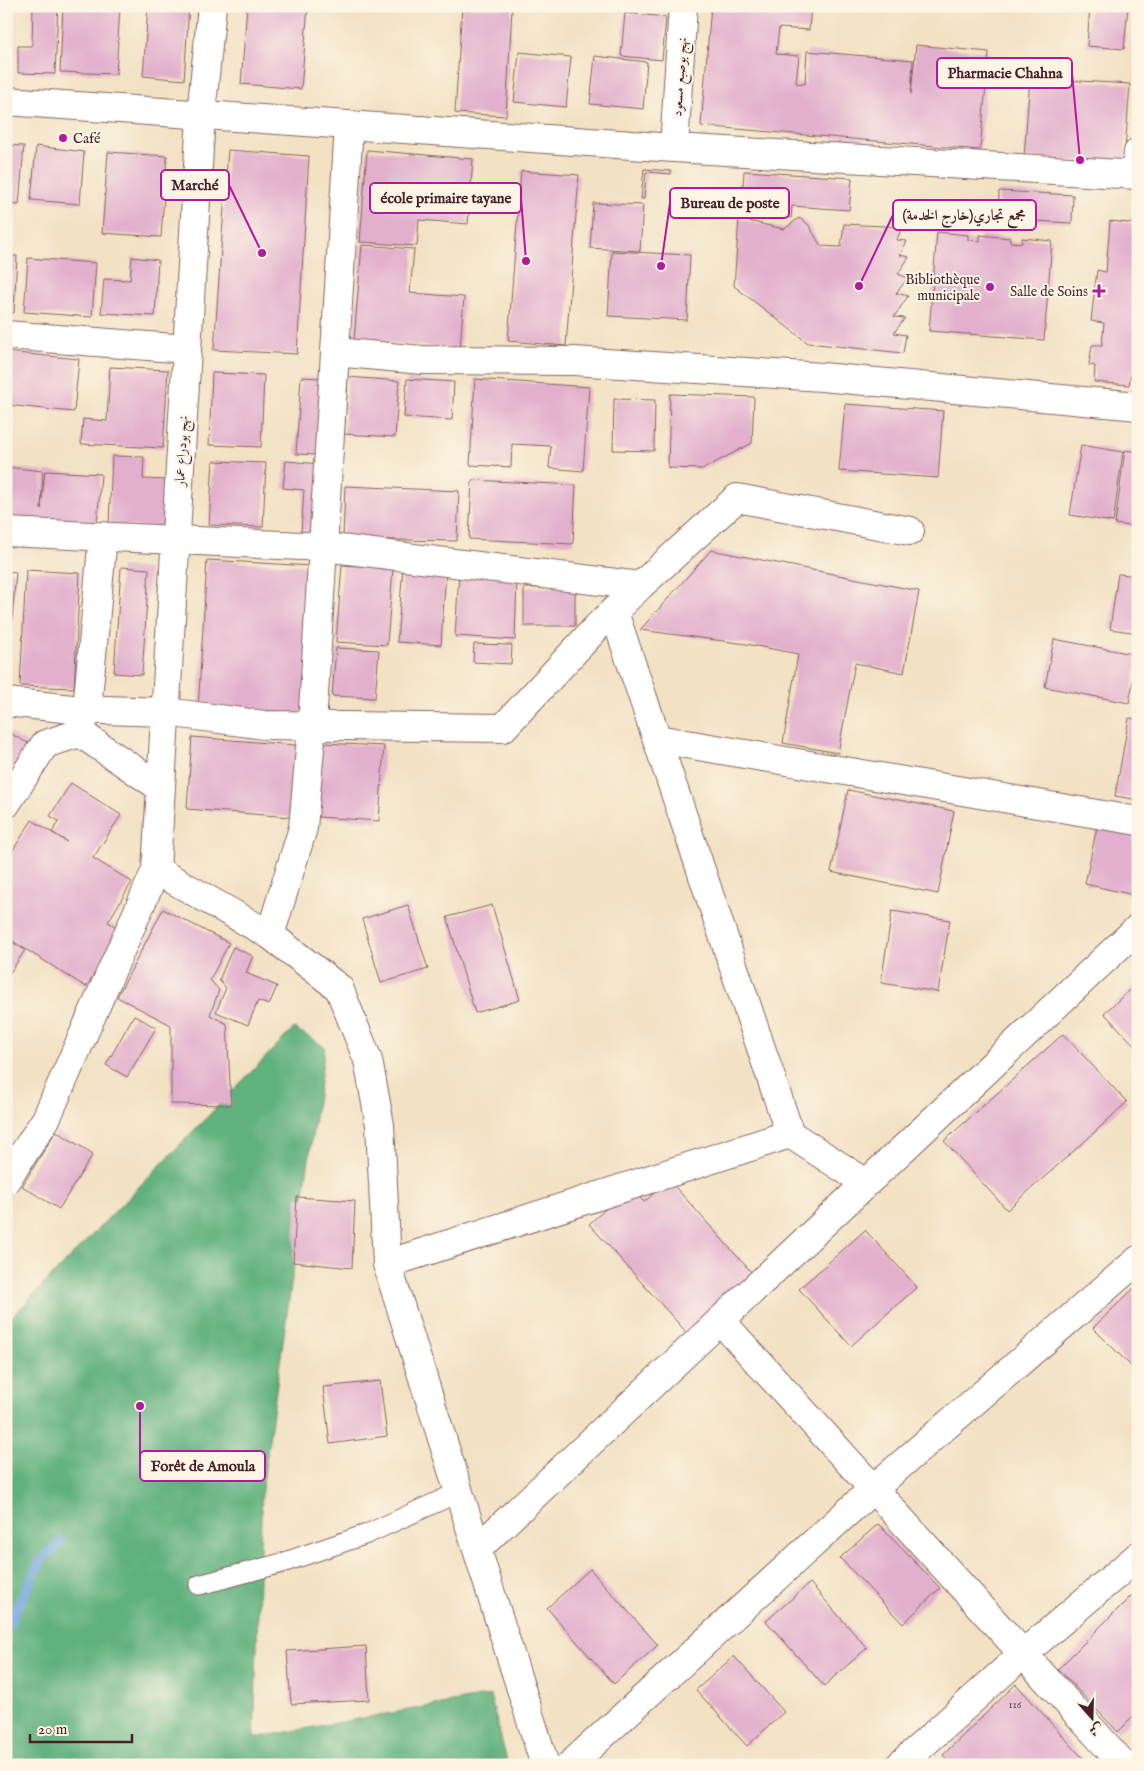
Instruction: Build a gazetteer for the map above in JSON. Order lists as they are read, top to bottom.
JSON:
{
  "streets": {
    "street": ["نهج بوصبع مسعود", "نهج بودراع عمار"]
  },
  "places": {
    "other": [
      "Café",
      "Pharmacie Chahna",
      "Marché",
      "école primaire tayane",
      "Bureau de poste",
      "(مجمع تجاري(خارج الخدمة",
      "Bibliothèque municipale",
      "Forêt de Amoula"
    ],
    "health": ["Salle de Soins"]
  },
  "house_numbers": ["116"],
  "scale_bar": "20 m",
  "north": "bottom"
}
